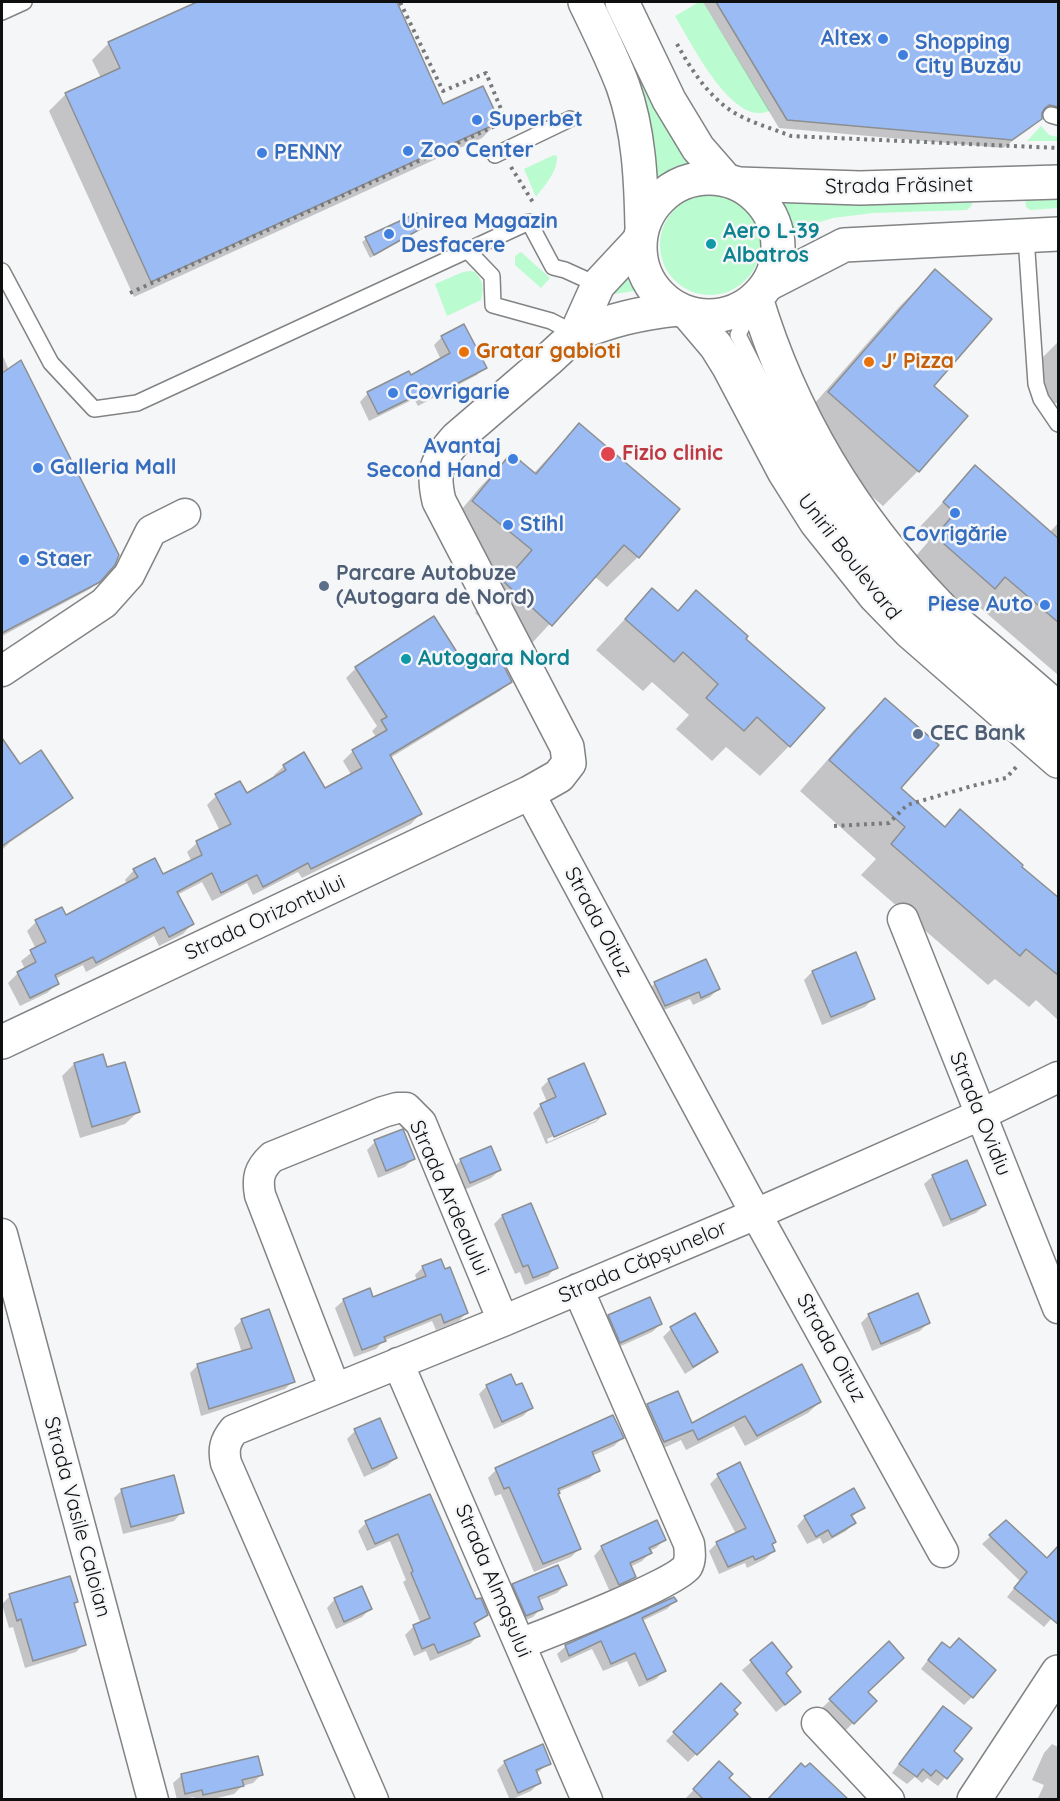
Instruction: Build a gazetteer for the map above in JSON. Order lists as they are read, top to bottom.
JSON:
{
  "streets": {
    "main road": ["Strada Frăsinet", "Unirii Boulevard", "Strada Orizontului"],
    "street": [
      "Strada Oituz",
      "Strada Ovidiu",
      "Strada Ardealului",
      "Strada Căpșunelor",
      "Strada Vasile Caloian",
      "Strada Almașului"
    ]
  },
  "crossings": [
    ["Strada Frăsinet", "Unirii Boulevard"],
    ["Strada Orizontului", "Strada Oituz"],
    ["Strada Oituz", "Strada Căpșunelor"],
    ["Strada Ovidiu", "Strada Căpșunelor"],
    ["Strada Ardealului", "Strada Căpșunelor"],
    ["Strada Căpșunelor", "Strada Almașului"]
  ],
  "places": [
    "Altex",
    "Shopping City Buzău",
    "Superbet",
    "Zoo Center",
    "PENNY",
    "Unirea Magazin Desfacere",
    "Aero L-39 Albatros",
    "Gratar gabioti",
    "J' Pizza",
    "Covrigarie",
    "Fizio clinic",
    "Avantaj Second Hand",
    "Galleria Mall",
    "Covrigărie",
    "Stihl",
    "Staer",
    "Parcare Autobuze (Autogara de Nord)",
    "Piese Auto",
    "Autogara Nord",
    "CEC Bank"
  ]
}
